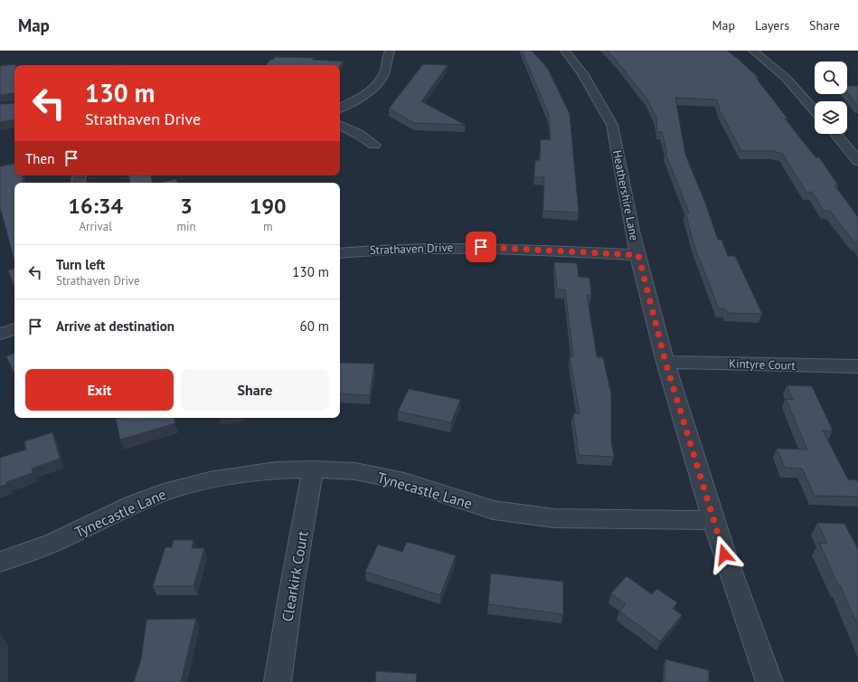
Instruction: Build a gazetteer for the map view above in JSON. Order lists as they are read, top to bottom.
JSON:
{
  "streets": {
    "street": [
      "Heathershire Lane",
      "Strathaven Drive",
      "Kintyre Court",
      "Tynecastle Lane",
      "Clearkirk Court"
    ]
  },
  "crossings": [
    ["Heathershire Lane", "Strathaven Drive"],
    ["Heathershire Lane", "Kintyre Court"],
    ["Heathershire Lane", "Tynecastle Lane"],
    ["Tynecastle Lane", "Clearkirk Court"]
  ],
  "page": {
    "header": "Map",
    "nav": ["Map", "Layers", "Share"],
    "turn": ["130 m", "Strathaven Drive"],
    "then": "Then",
    "eta": [
      "16:34",
      "Arrival",
      "3",
      "min",
      "190",
      "m"
    ],
    "list": [
      {
        "name": "Turn left",
        "note": "Strathaven Drive",
        "value": "130 m"
      },
      {
        "name": "Arrive at destination",
        "value": "60 m"
      }
    ],
    "buttons": ["Exit", "Share"]
  }
}
